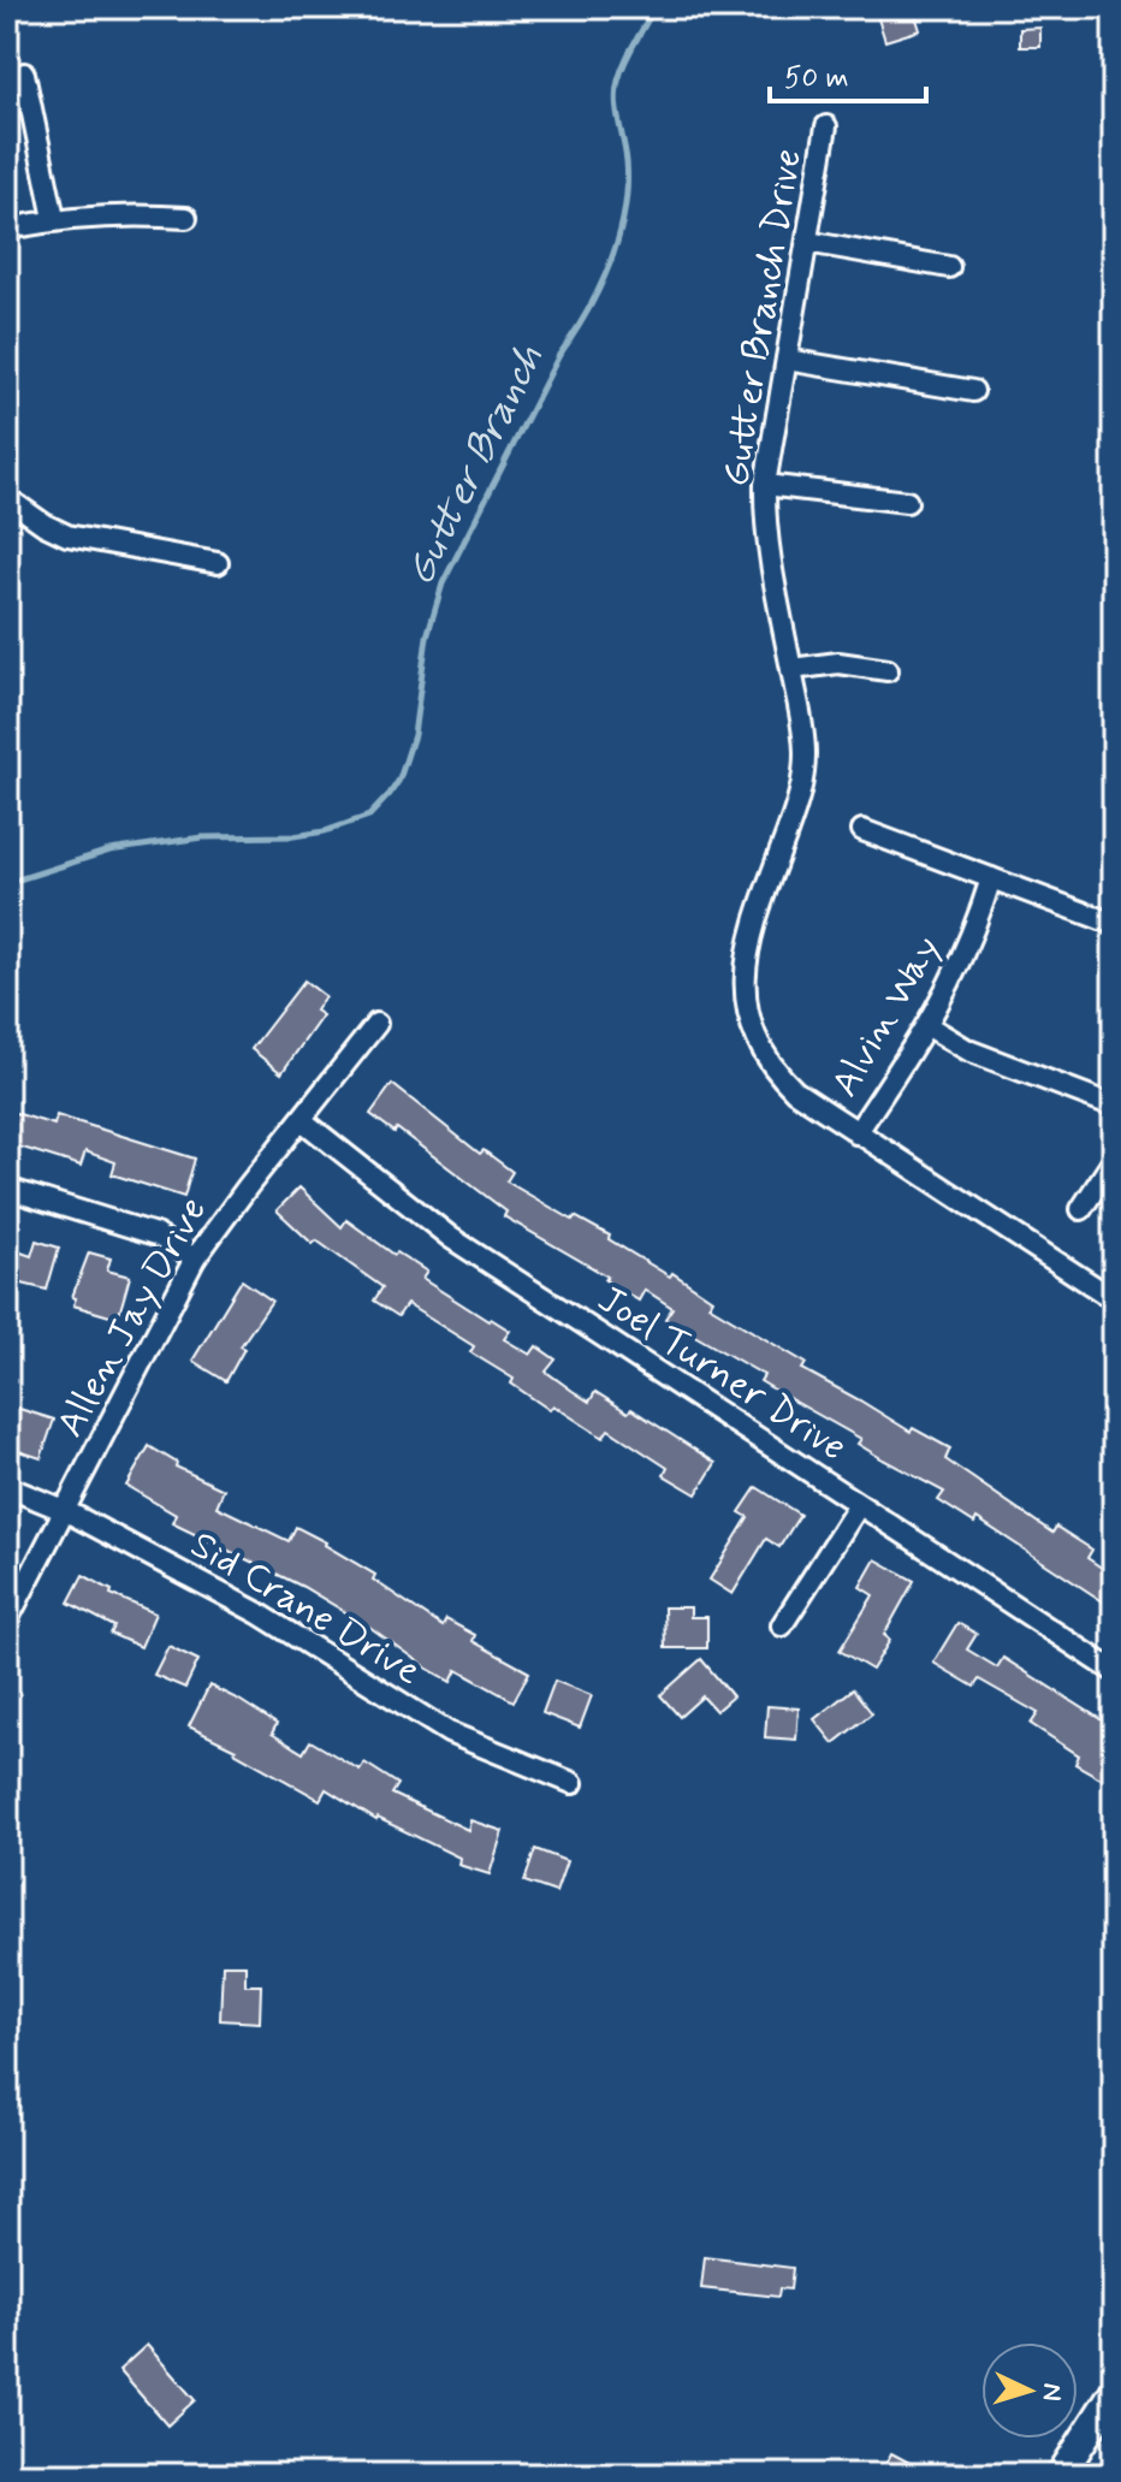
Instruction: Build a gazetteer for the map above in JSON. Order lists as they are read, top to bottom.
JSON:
{
  "streets": {
    "street": [
      "Gutter Branch Drive",
      "Alvin Way",
      "Allen Jay Drive",
      "Joel Turner Drive",
      "Sid Crane Drive"
    ]
  },
  "crossings": [
    ["Gutter Branch Drive", "Alvin Way"],
    ["Allen Jay Drive", "Joel Turner Drive"],
    ["Allen Jay Drive", "Sid Crane Drive"]
  ],
  "water": ["Gutter Branch"],
  "scale_bar": "50 m",
  "north": "right"
}
